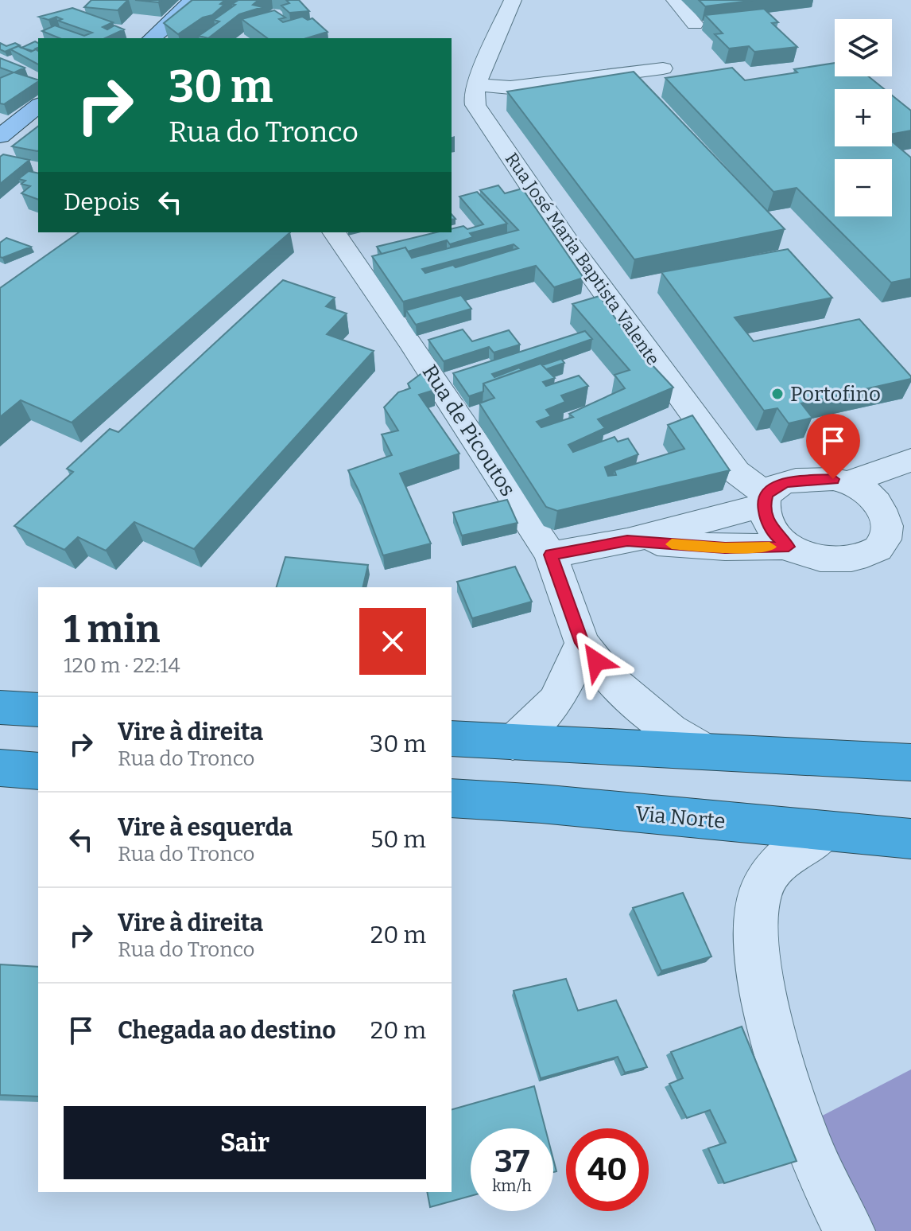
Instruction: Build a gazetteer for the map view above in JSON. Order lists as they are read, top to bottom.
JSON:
{
  "streets": {
    "highway": ["Via Norte"],
    "street": ["Rua José Maria Baptista Valente", "Rua de Picoutos"]
  },
  "places": ["Portofino"],
  "page": {
    "map_buttons": ["+", "−"],
    "turn": ["30 m", "Rua do Tronco"],
    "then": "Depois",
    "heading": ["1 min", "120 m · 22:14"],
    "list": [
      {
        "name": "Vire à direita",
        "note": "Rua do Tronco",
        "value": "30 m"
      },
      {
        "name": "Vire à esquerda",
        "note": "Rua do Tronco",
        "value": "50 m"
      },
      {
        "name": "Vire à direita",
        "note": "Rua do Tronco",
        "value": "20 m"
      },
      {
        "name": "Chegada ao destino",
        "value": "20 m"
      }
    ],
    "buttons": "Sair",
    "speed": "37 km/h",
    "limit": "40"
  }
}
